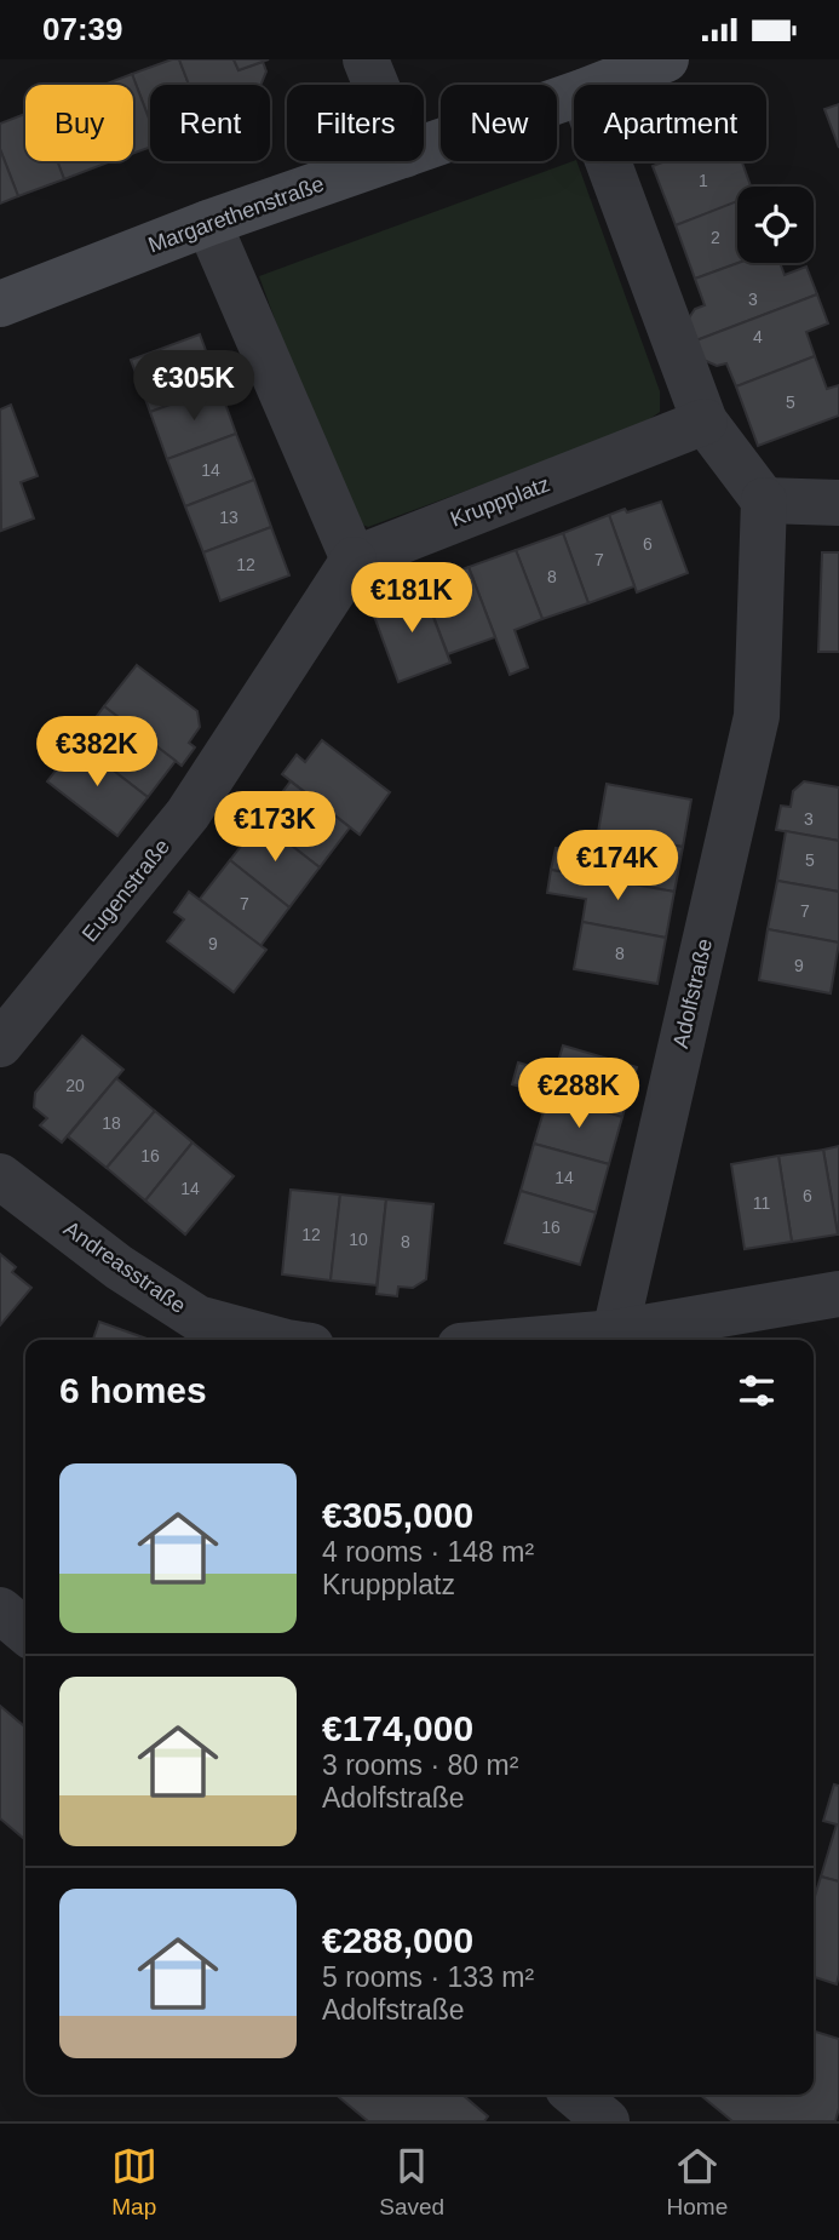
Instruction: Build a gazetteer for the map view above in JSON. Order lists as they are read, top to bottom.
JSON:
{
  "streets": {
    "main road": ["Margarethenstraße"],
    "street": [
      "Kruppplatz",
      "Eugenstraße",
      "Adolfstraße",
      "Andreasstraße"
    ]
  },
  "crossings": [
    ["Kruppplatz", "Eugenstraße"]
  ],
  "house_numbers": [
    "1",
    "2",
    "3",
    "4",
    "5",
    "14",
    "13",
    "6",
    "7",
    "12",
    "8",
    "3",
    "5",
    "7",
    "7",
    "9",
    "8",
    "9",
    "20",
    "18",
    "16",
    "14",
    "14",
    "6",
    "11",
    "16",
    "12",
    "10",
    "8"
  ],
  "page": {
    "status": "07:39",
    "chip": [
      "Buy",
      "Rent",
      "Filters",
      "New",
      "Apartment"
    ],
    "price": [
      "€305K",
      "€181K",
      "€382K",
      "€173K",
      "€174K",
      "€288K"
    ],
    "heading": "6 homes",
    "list": [
      {
        "name": "€305,000",
        "note": "4 rooms · 148 m² · Kruppplatz"
      },
      {
        "name": "€174,000",
        "note": "3 rooms · 80 m² · Adolfstraße"
      },
      {
        "name": "€288,000",
        "note": "5 rooms · 133 m² · Adolfstraße"
      }
    ],
    "tabs": ["Map", "Saved", "Home"]
  }
}
